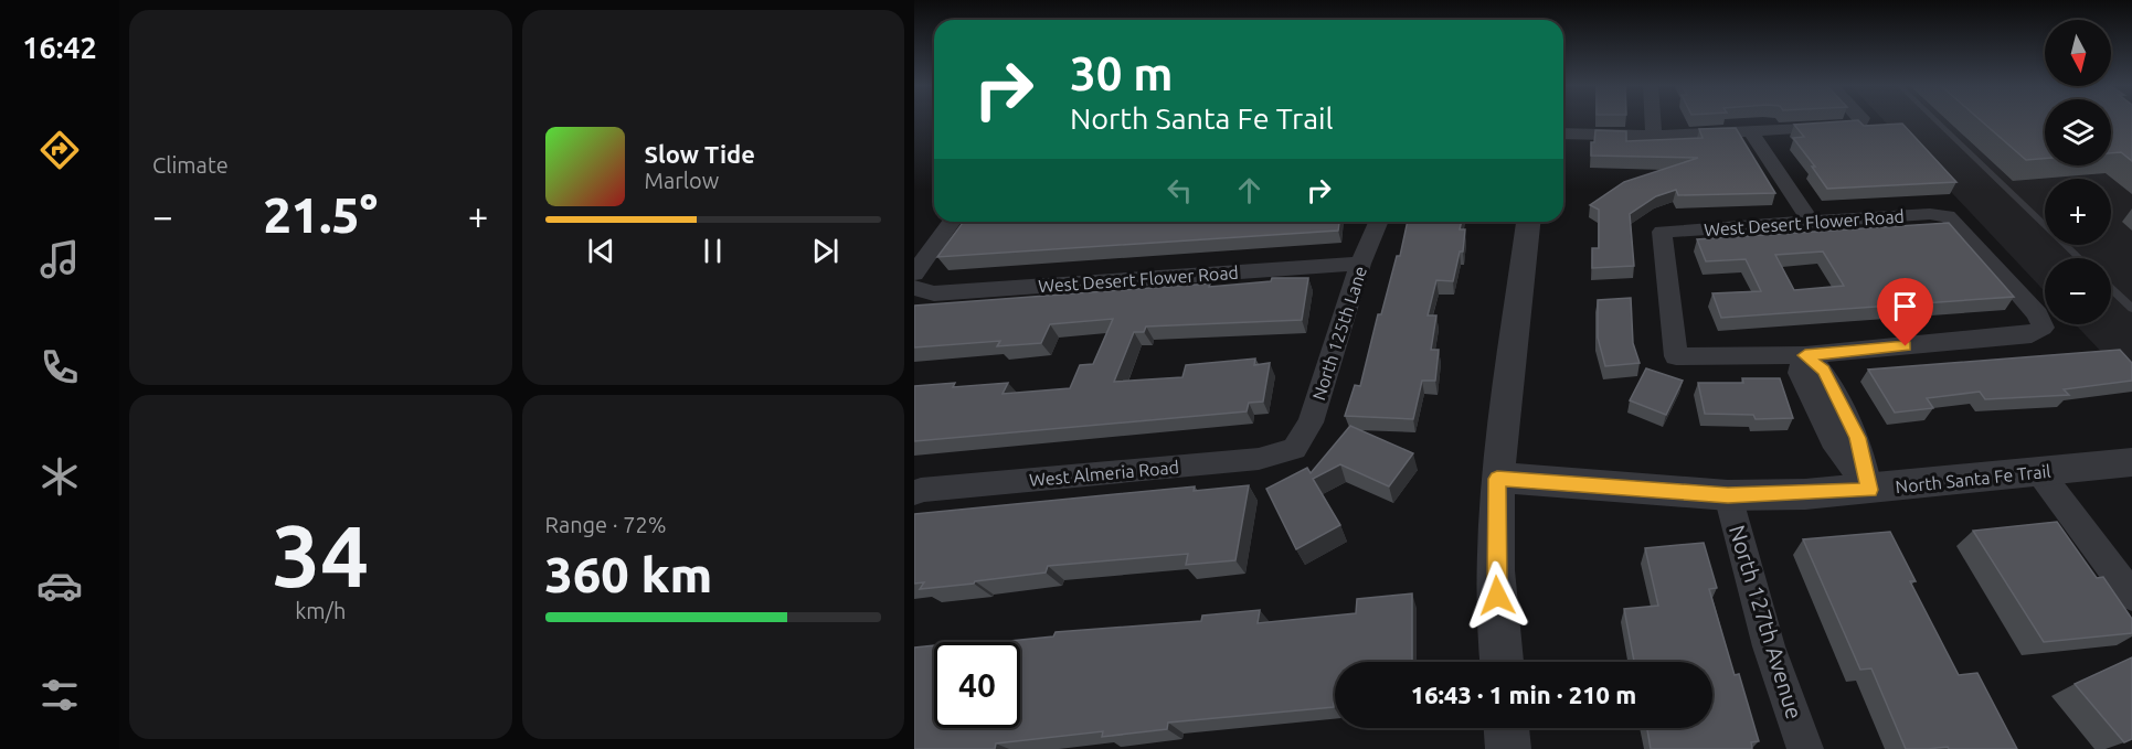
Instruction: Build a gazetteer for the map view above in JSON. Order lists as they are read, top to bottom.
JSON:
{
  "streets": {
    "street": [
      "West Desert Flower Road",
      "North 125th Lane",
      "West Almeria Road",
      "North Santa Fe Trail",
      "North 127th Avenue"
    ]
  },
  "crossings": [
    ["West Desert Flower Road", "North 125th Lane"],
    ["North 125th Lane", "West Almeria Road"],
    ["North Santa Fe Trail", "North 127th Avenue"]
  ],
  "north": "bottom",
  "page": {
    "tabs": "16:42",
    "tile": [
      "Climate",
      ["34", "km/h"],
      ["Range · 72%", "360 km"]
    ],
    "map_buttons": ["+", "−"],
    "turn": ["30 m", "North Santa Fe Trail"],
    "song": ["Slow Tide", "Marlow"],
    "heat": ["−", "21.5°", "+"],
    "limit": "40",
    "trip": "16:43 · 1 min · 210 m"
  }
}
